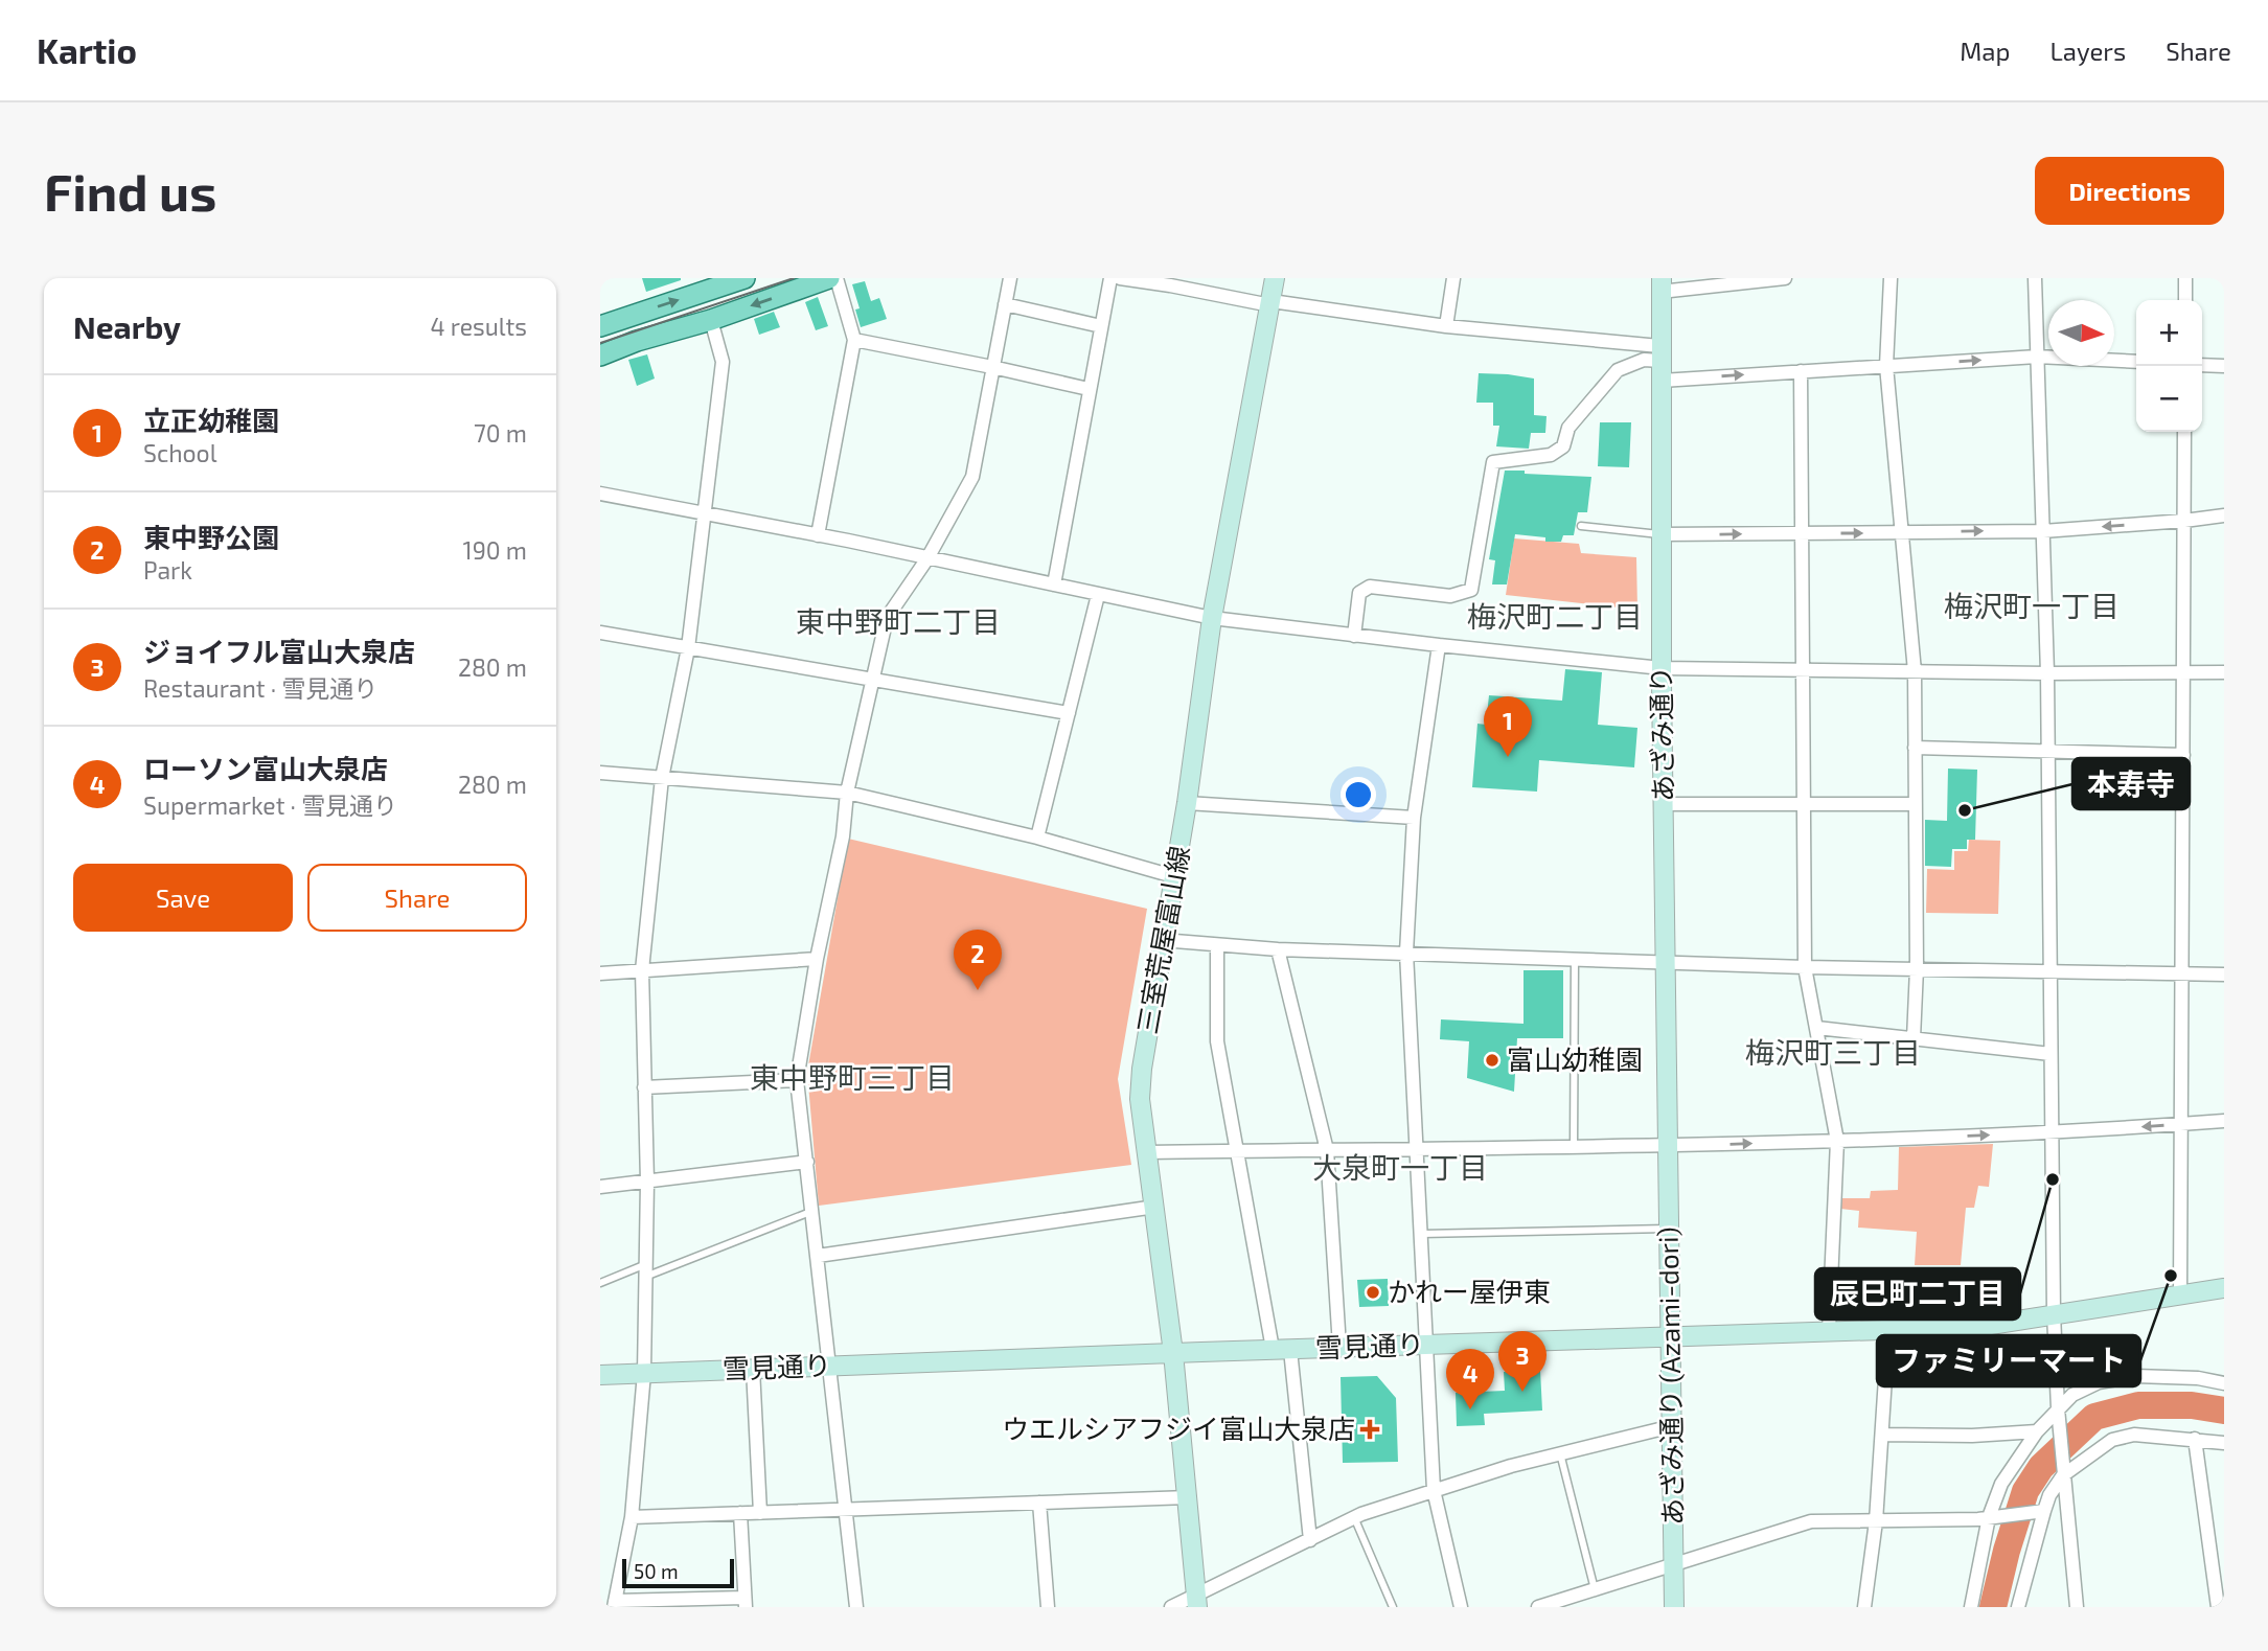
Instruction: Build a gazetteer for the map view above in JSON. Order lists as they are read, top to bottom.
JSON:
{
  "streets": {
    "street": [
      "あざみ通り",
      "三室荒屋富山線",
      "雪見通り",
      "あざみ通り (Azami-dori)"
    ]
  },
  "crossings": [
    ["あざみ通り", "あざみ通り (Azami-dori)"],
    ["三室荒屋富山線", "雪見通り"],
    ["雪見通り", "あざみ通り (Azami-dori)"]
  ],
  "districts": [
    "梅沢町一丁目",
    "梅沢町二丁目",
    "東中野町二丁目",
    "梅沢町三丁目",
    "東中野町三丁目",
    "大泉町一丁目"
  ],
  "places": {
    "other": [
      "本寿寺",
      "富山幼稚園",
      "辰巳町二丁目",
      "ファミリーマート",
      "かれー屋伊東"
    ],
    "health": ["ウエルシアフジイ富山大泉店"]
  },
  "scale_bar": "50 m",
  "north": "right",
  "page": {
    "header": "Kartio",
    "nav": ["Map", "Layers", "Share"],
    "buttons": [
      "Directions",
      ["Save", "Share"]
    ],
    "title": "Find us",
    "heading": ["Nearby", "4 results"],
    "map_buttons": ["+", "−"],
    "list": [
      {
        "mark": "1",
        "name": "立正幼稚園",
        "note": "School",
        "value": "70 m"
      },
      {
        "mark": "2",
        "name": "東中野公園",
        "note": "Park",
        "value": "190 m"
      },
      {
        "mark": "3",
        "name": "ジョイフル富山大泉店",
        "note": "Restaurant · 雪見通り",
        "value": "280 m"
      },
      {
        "mark": "4",
        "name": "ローソン富山大泉店",
        "note": "Supermarket · 雪見通り",
        "value": "280 m"
      }
    ],
    "pins": [
      "1",
      "2",
      "3",
      "4"
    ],
    "scale": "50 m"
  }
}
